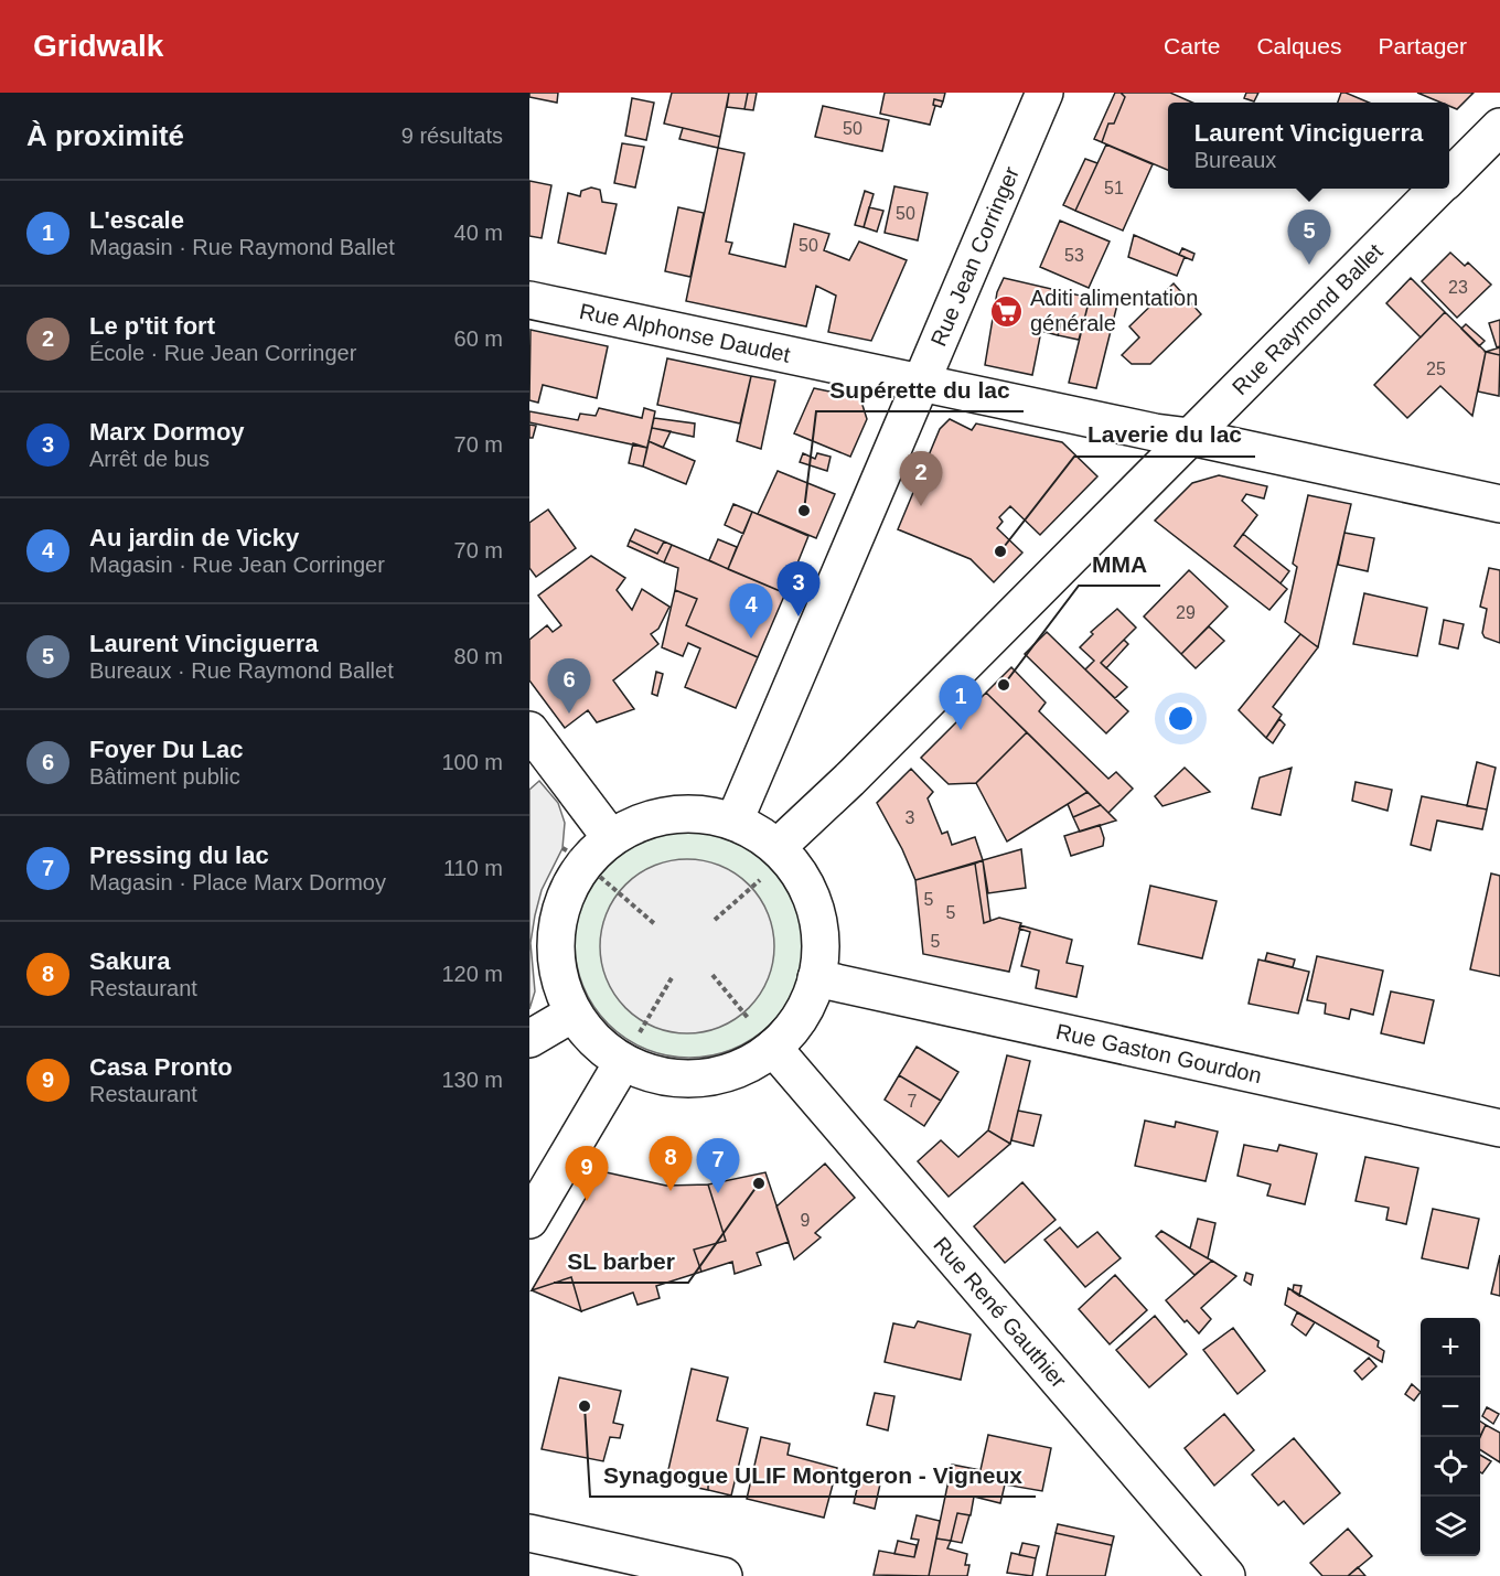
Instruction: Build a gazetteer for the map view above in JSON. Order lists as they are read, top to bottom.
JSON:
{
  "streets": {
    "street": [
      "Rue Jean Corringer",
      "Rue Raymond Ballet",
      "Rue Alphonse Daudet",
      "Rue Gaston Gourdon",
      "Rue René Gauthier"
    ]
  },
  "crossings": [
    ["Rue Jean Corringer", "Rue Alphonse Daudet"],
    ["Rue Raymond Ballet", "Rue Alphonse Daudet"]
  ],
  "places": {
    "supermarket": ["Aditi alimentation générale"],
    "other": [
      "Supérette du lac",
      "Laverie du lac",
      "MMA",
      "SL barber",
      "Synagogue ULIF Montgeron - Vigneux"
    ]
  },
  "house_numbers": [
    "50",
    "51",
    "50",
    "50",
    "53",
    "23",
    "25",
    "29",
    "3",
    "5",
    "5",
    "5",
    "7",
    "9"
  ],
  "page": {
    "header": "Gridwalk",
    "nav": ["Carte", "Calques", "Partager"],
    "heading": ["À proximité", "9 résultats"],
    "popup": ["Laurent Vinciguerra", "Bureaux"],
    "list": [
      {
        "mark": "1",
        "name": "L'escale",
        "note": "Magasin · Rue Raymond Ballet",
        "value": "40 m"
      },
      {
        "mark": "2",
        "name": "Le p'tit fort",
        "note": "École · Rue Jean Corringer",
        "value": "60 m"
      },
      {
        "mark": "3",
        "name": "Marx Dormoy",
        "note": "Arrêt de bus",
        "value": "70 m"
      },
      {
        "mark": "4",
        "name": "Au jardin de Vicky",
        "note": "Magasin · Rue Jean Corringer",
        "value": "70 m"
      },
      {
        "mark": "5",
        "name": "Laurent Vinciguerra",
        "note": "Bureaux · Rue Raymond Ballet",
        "value": "80 m"
      },
      {
        "mark": "6",
        "name": "Foyer Du Lac",
        "note": "Bâtiment public",
        "value": "100 m"
      },
      {
        "mark": "7",
        "name": "Pressing du lac",
        "note": "Magasin · Place Marx Dormoy",
        "value": "110 m"
      },
      {
        "mark": "8",
        "name": "Sakura",
        "note": "Restaurant",
        "value": "120 m"
      },
      {
        "mark": "9",
        "name": "Casa Pronto",
        "note": "Restaurant",
        "value": "130 m"
      }
    ],
    "pins": [
      "5",
      "2",
      "3",
      "4",
      "6",
      "1",
      "8",
      "7",
      "9"
    ],
    "map_buttons": ["+", "−"]
  }
}
